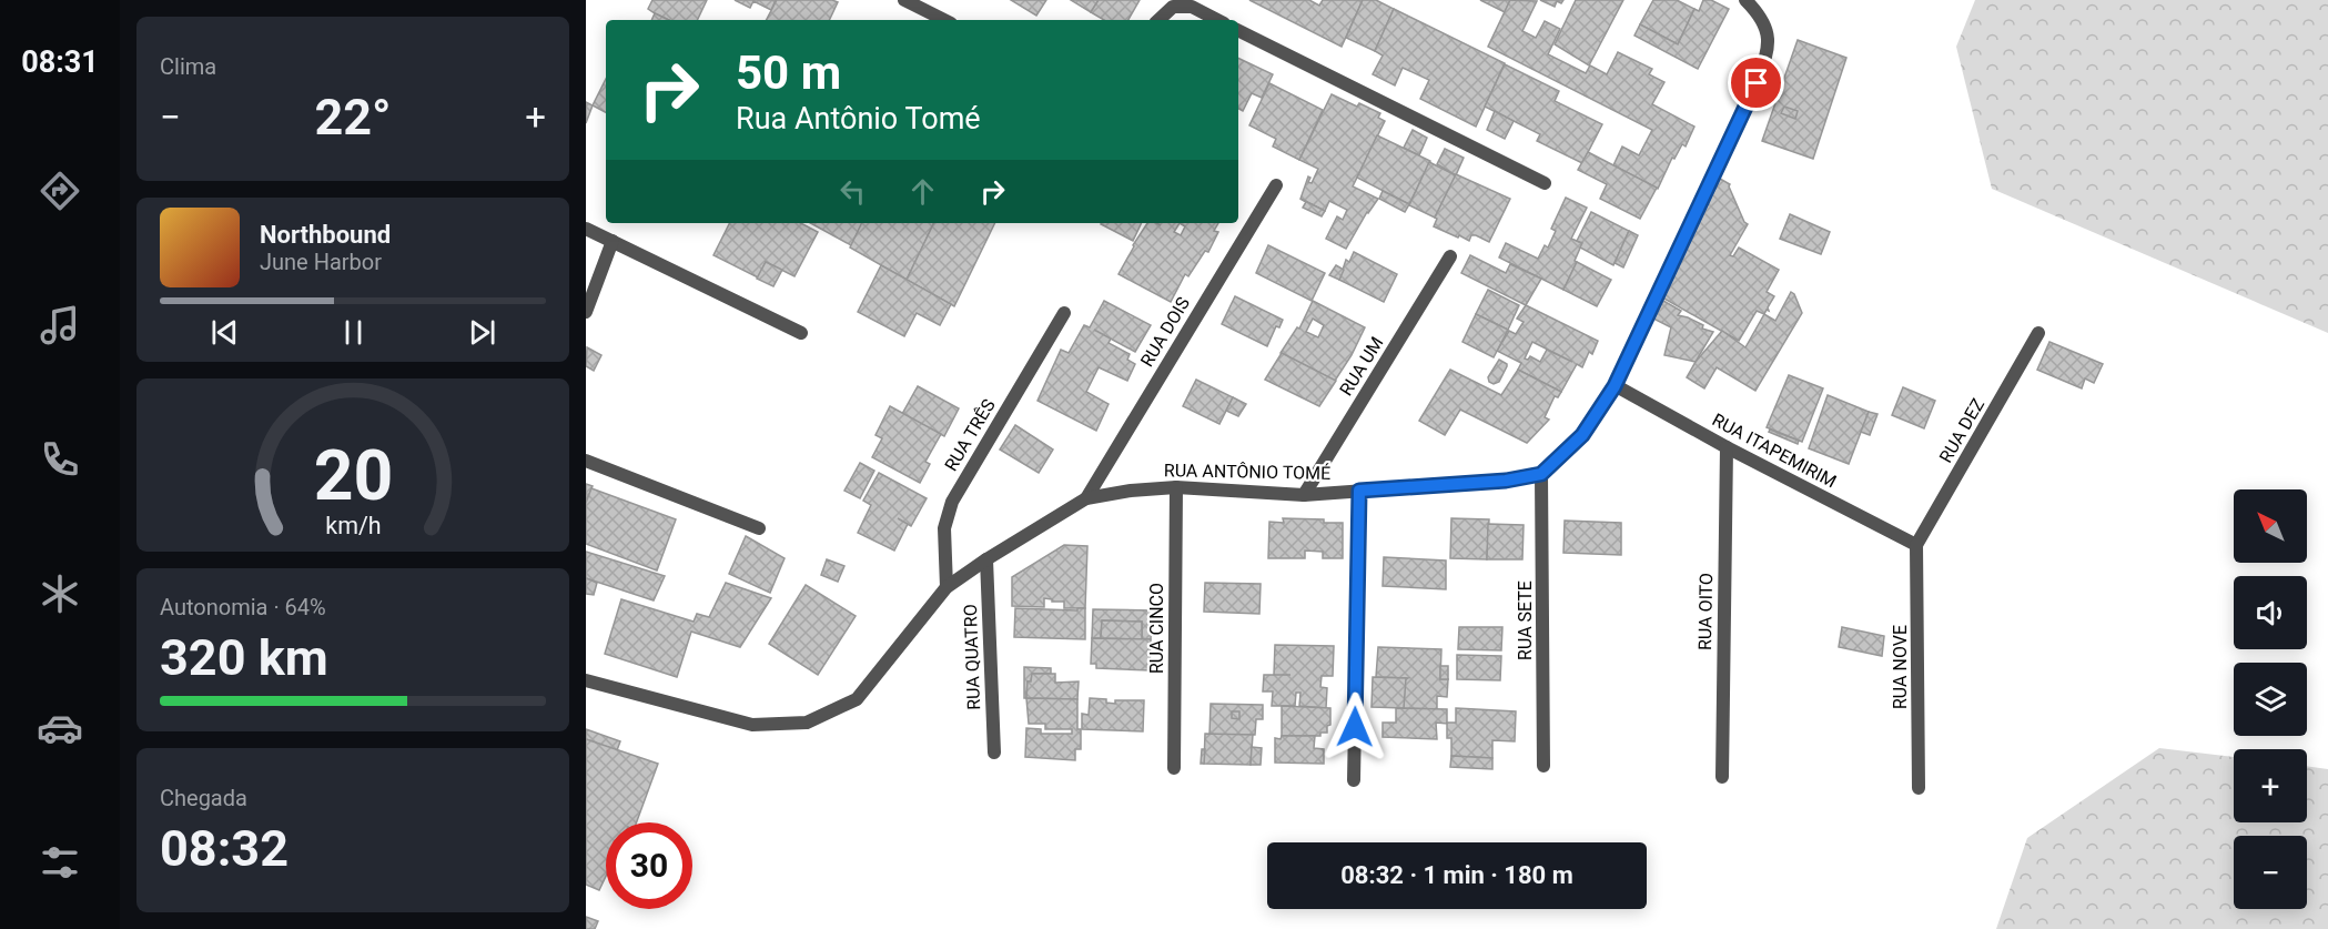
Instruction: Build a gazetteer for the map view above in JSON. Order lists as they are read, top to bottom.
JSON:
{
  "streets": {
    "street": [
      "RUA DOIS",
      "RUA UM",
      "RUA DEZ",
      "RUA TRÊS",
      "RUA ITAPEMIRIM",
      "RUA ANTÔNIO TOMÉ",
      "RUA OITO",
      "RUA SETE",
      "RUA CINCO",
      "RUA QUATRO",
      "RUA NOVE"
    ]
  },
  "crossings": [
    ["RUA DOIS", "RUA ANTÔNIO TOMÉ"],
    ["RUA UM", "RUA ANTÔNIO TOMÉ"],
    ["RUA DEZ", "RUA ITAPEMIRIM"],
    ["RUA DEZ", "RUA NOVE"],
    ["RUA TRÊS", "RUA ANTÔNIO TOMÉ"],
    ["RUA ITAPEMIRIM", "RUA OITO"],
    ["RUA ITAPEMIRIM", "RUA NOVE"],
    ["RUA ANTÔNIO TOMÉ", "RUA SETE"],
    ["RUA ANTÔNIO TOMÉ", "RUA CINCO"],
    ["RUA ANTÔNIO TOMÉ", "RUA QUATRO"]
  ],
  "north": "top left",
  "page": {
    "tabs": "08:31",
    "tile": [
      "Clima",
      ["Autonomia · 64%", "320 km"],
      ["Chegada", "08:32"]
    ],
    "turn": ["50 m", "Rua Antônio Tomé"],
    "heat": ["−", "22°", "+"],
    "song": ["Northbound", "June Harbor"],
    "map_buttons": ["+", "−"],
    "limit": "30",
    "trip": "08:32 · 1 min · 180 m",
    "gauge": ["20", "km/h"]
  }
}
